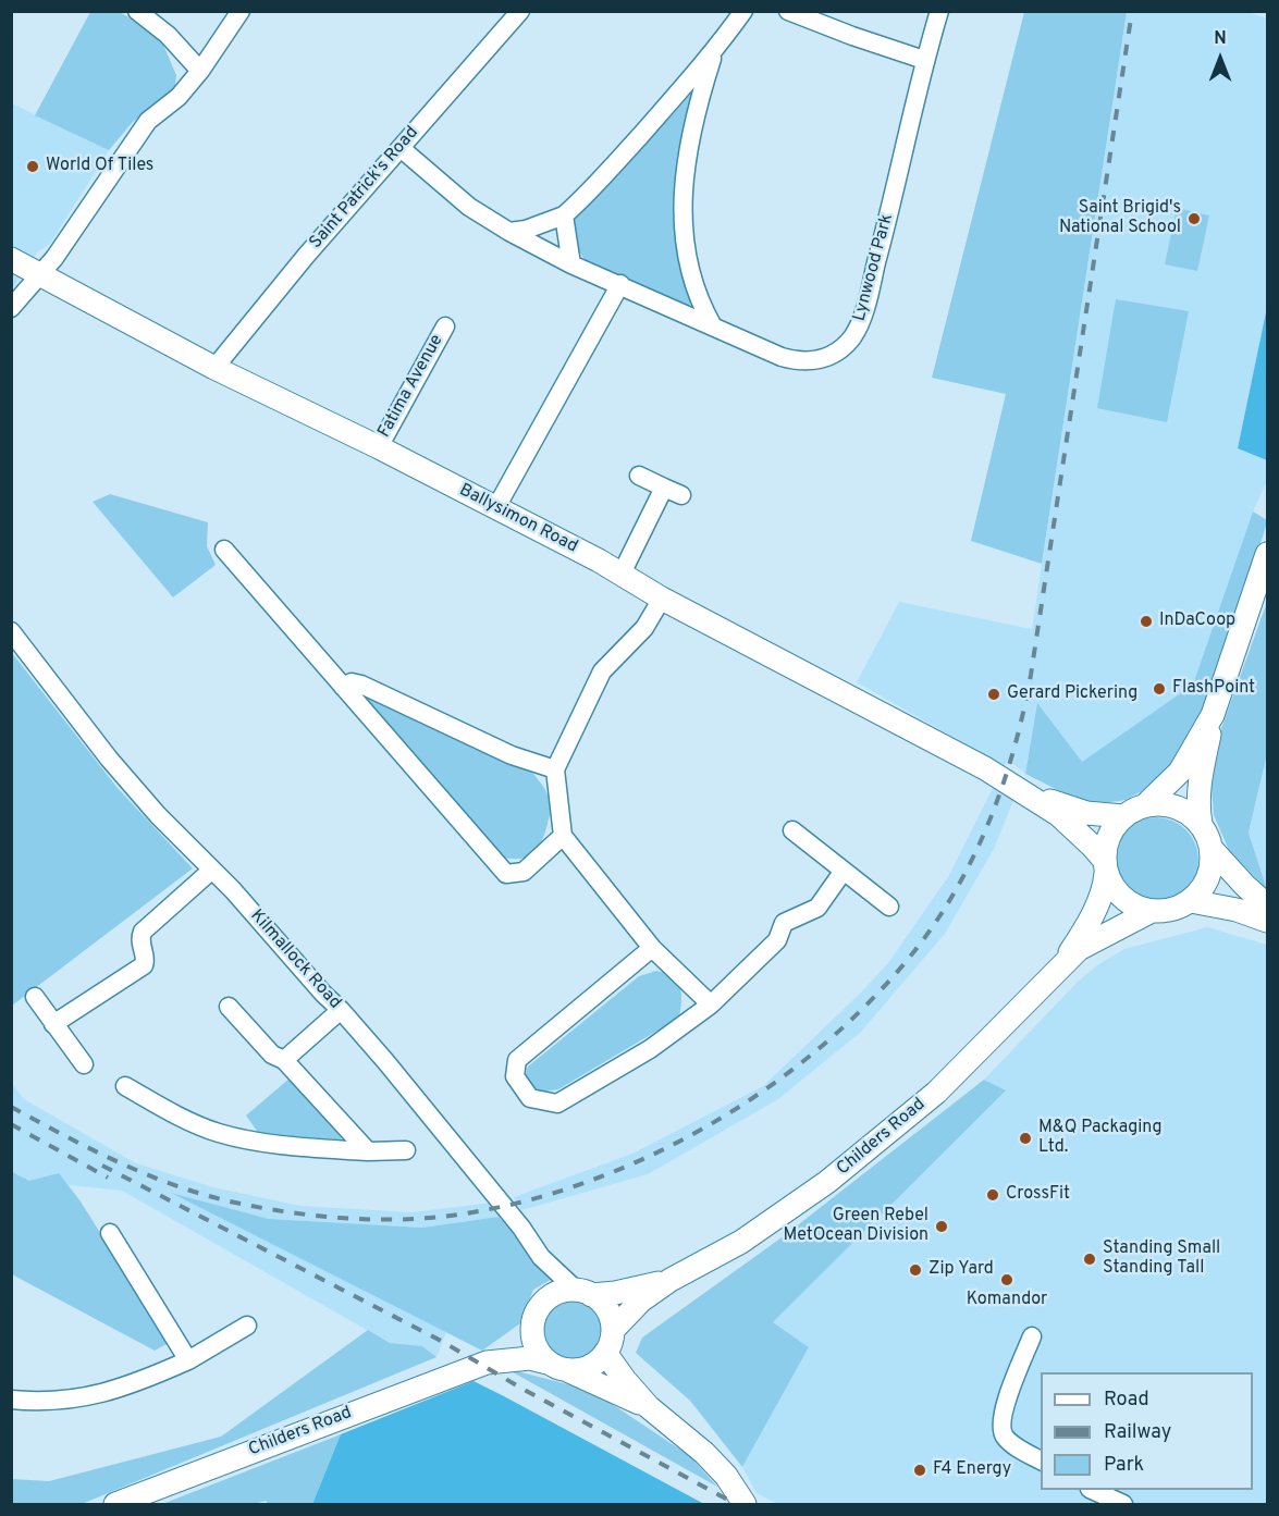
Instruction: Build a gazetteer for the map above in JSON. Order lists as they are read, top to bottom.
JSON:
{
  "streets": {
    "main road": ["Ballysimon Road", "Childers Road"],
    "street": [
      "Saint Patrick's Road",
      "Lynwood Park",
      "Fatima Avenue",
      "Kilmallock Road"
    ]
  },
  "crossings": [
    ["Saint Patrick's Road", "Lynwood Park"],
    ["Saint Patrick's Road", "Ballysimon Road"],
    ["Fatima Avenue", "Ballysimon Road"],
    ["Ballysimon Road", "Childers Road"],
    ["Kilmallock Road", "Childers Road"]
  ],
  "places": [
    "World Of Tiles",
    "Saint Brigid's National School",
    "InDaCoop",
    "FlashPoint",
    "Gerard Pickering",
    "M&Q Packaging Ltd.",
    "CrossFit",
    "Green Rebel MetOcean Division",
    "Standing Small Standing Tall",
    "Zip Yard",
    "Komandor",
    "F4 Energy"
  ],
  "legend": ["Road", "Railway", "Park"],
  "north": "top"
}
